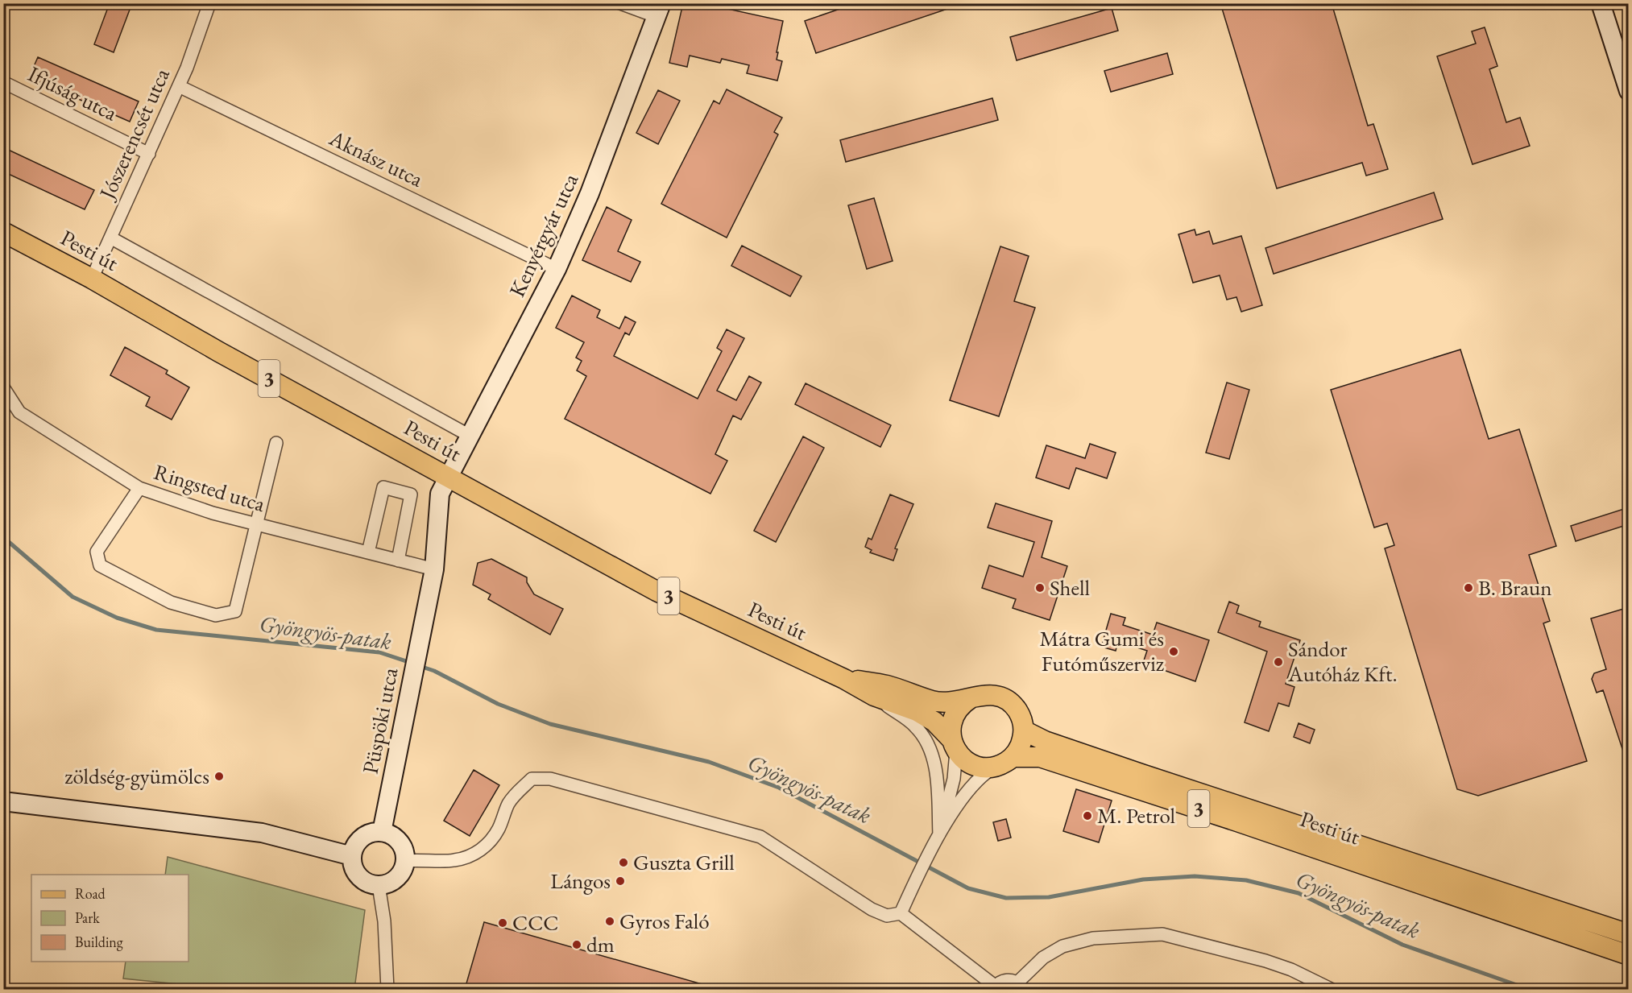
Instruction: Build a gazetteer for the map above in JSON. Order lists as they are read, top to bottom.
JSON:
{
  "streets": {
    "main road": ["Pesti út", "3"],
    "street": [
      "Ifjúság utca",
      "Jószerencsét utca",
      "Aknász utca",
      "Kenyérgyár utca",
      "Ringsted utca",
      "Püspöki utca"
    ]
  },
  "crossings": [
    ["Ifjúság utca", "Jószerencsét utca"],
    ["Jószerencsét utca", "Aknász utca"],
    ["Jószerencsét utca", "Pesti út"],
    ["Aknász utca", "Kenyérgyár utca"],
    ["Kenyérgyár utca", "Pesti út"],
    ["Kenyérgyár utca", "Püspöki utca"],
    ["Pesti út", "Püspöki utca"],
    ["Ringsted utca", "Püspöki utca"]
  ],
  "water": ["Gyöngyös-patak"],
  "places": [
    "Shell",
    "B. Braun",
    "Mátra Gumi és Futóműszerviz",
    "Sándor Autóház Kft.",
    "zöldség-gyümölcs",
    "M. Petrol",
    "Guszta Grill",
    "Lángos",
    "Gyros Faló",
    "CCC",
    "dm"
  ],
  "legend": ["Road", "Park", "Building"]
}
